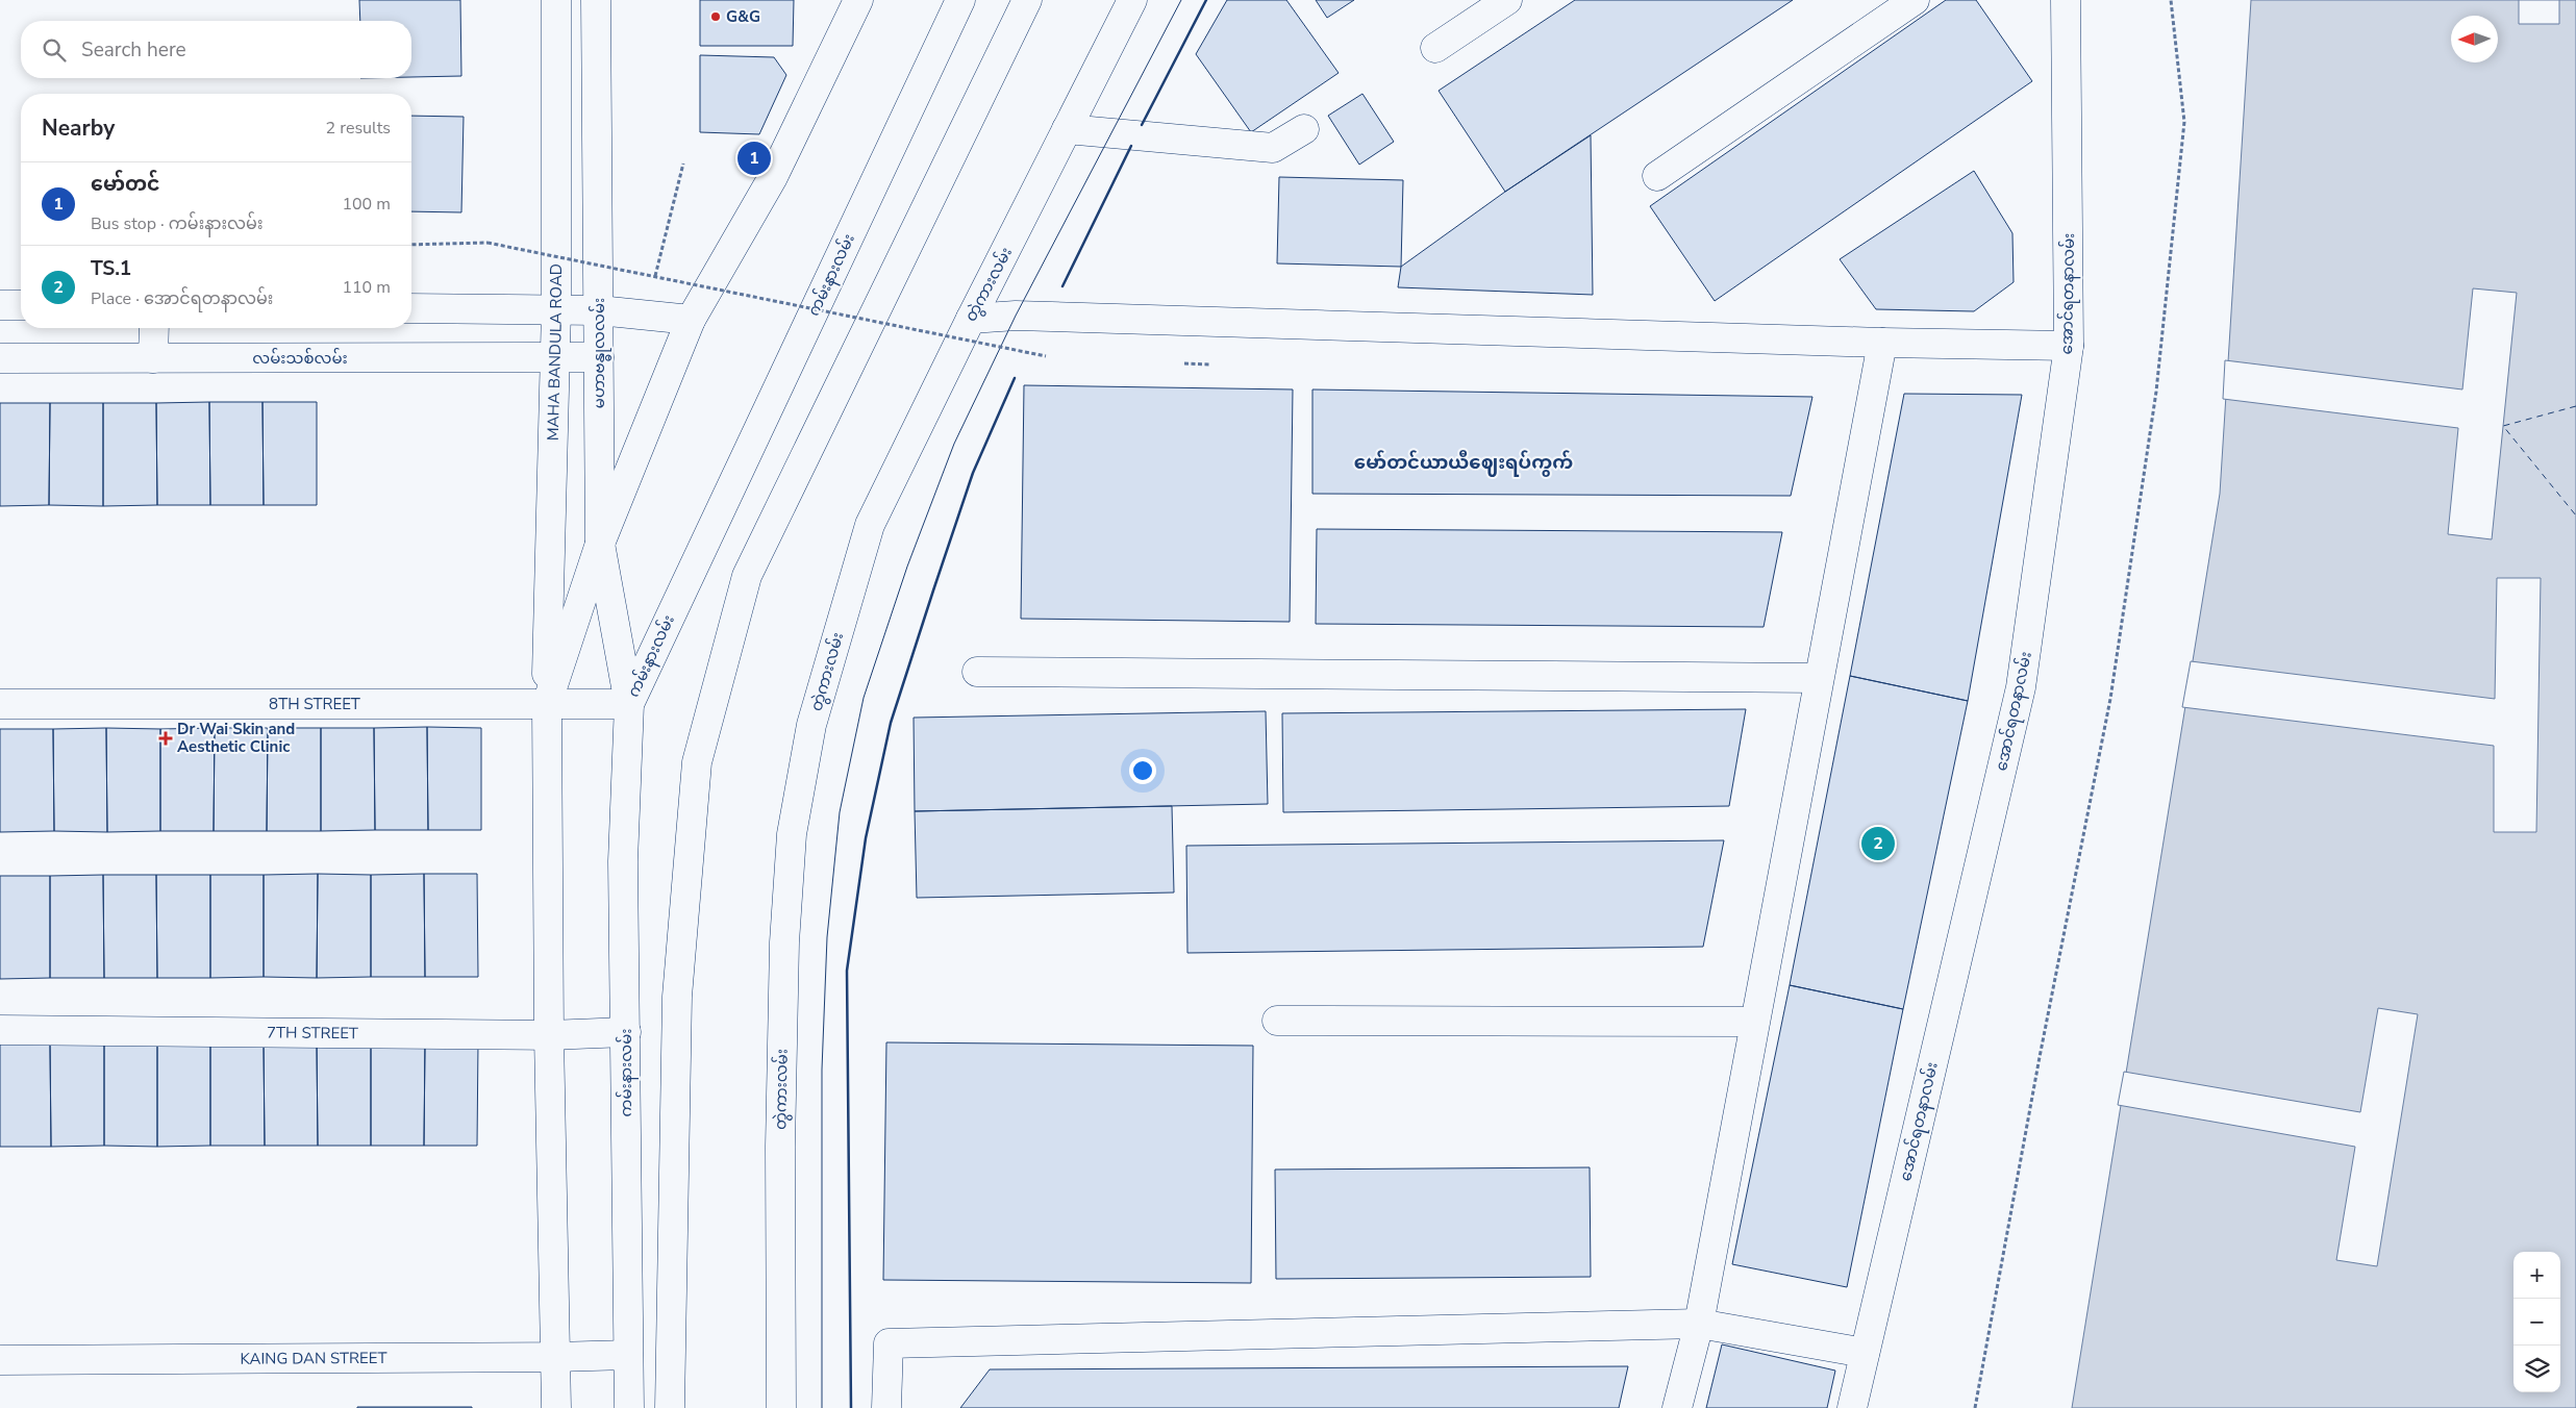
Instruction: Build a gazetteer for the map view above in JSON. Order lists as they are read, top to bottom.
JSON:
{
  "streets": {
    "main road": [
      "ကမ်းနားလမ်း",
      "တွဲကားလမ်း",
      "အောင်ရတနာလမ်း",
      "MAHA BANDULA ROAD",
      "မဟာဗန္ဓုလလမ်း",
      "လမ်းသစ်လမ်း",
      "8TH STREET",
      "7TH STREET",
      "KAING DAN STREET"
    ]
  },
  "crossings": [
    ["ကမ်းနားလမ်း", "မဟာဗန္ဓုလလမ်း"],
    ["ကမ်းနားလမ်း", "8TH STREET"],
    ["ကမ်းနားလမ်း", "7TH STREET"],
    ["ကမ်းနားလမ်း", "KAING DAN STREET"],
    ["MAHA BANDULA ROAD", "လမ်းသစ်လမ်း"],
    ["MAHA BANDULA ROAD", "8TH STREET"],
    ["မဟာဗန္ဓုလလမ်း", "လမ်းသစ်လမ်း"],
    ["မဟာဗန္ဓုလလမ်း", "8TH STREET"]
  ],
  "districts": ["မော်တင်ယာယီဈေးရပ်ကွက်"],
  "places": {
    "other": ["G&G"],
    "health": ["Dr Wai Skin and Aesthetic Clinic"]
  },
  "north": "left",
  "page": {
    "search": "Search here",
    "heading": ["Nearby", "2 results"],
    "pins": ["1", "2"],
    "list": [
      {
        "mark": "1",
        "name": "မော်တင်",
        "note": "Bus stop · ကမ်းနားလမ်း",
        "value": "100 m"
      },
      {
        "mark": "2",
        "name": "TS.1",
        "note": "Place · အောင်ရတနာလမ်း",
        "value": "110 m"
      }
    ],
    "map_buttons": ["+", "−"]
  }
}
